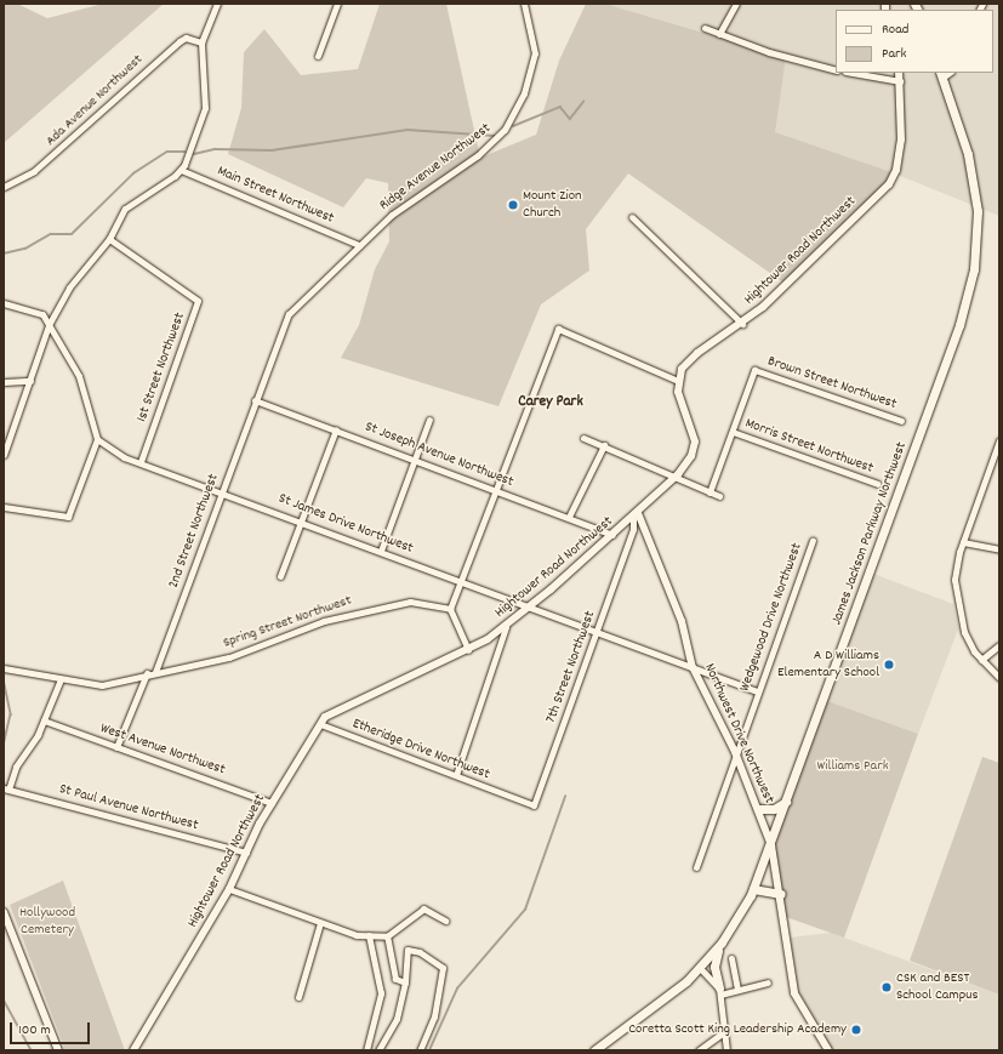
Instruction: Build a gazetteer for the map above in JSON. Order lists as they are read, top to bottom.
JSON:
{
  "streets": {
    "main road": ["James Jackson Parkway Northwest"],
    "street": [
      "Ada Avenue Northwest",
      "Ridge Avenue Northwest",
      "Main Street Northwest",
      "Hightower Road Northwest",
      "1st Street Northwest",
      "Brown Street Northwest",
      "Morris Street Northwest",
      "St Joseph Avenue Northwest",
      "St James Drive Northwest",
      "2nd Street Northwest",
      "Wedgewood Drive Northwest",
      "Spring Street Northwest",
      "7th Street Northwest",
      "Northwest Drive Northwest",
      "West Avenue Northwest",
      "Etheridge Drive Northwest",
      "St Paul Avenue Northwest"
    ]
  },
  "crossings": [
    ["Ridge Avenue Northwest", "Main Street Northwest"],
    ["Ridge Avenue Northwest", "St Joseph Avenue Northwest"],
    ["Ridge Avenue Northwest", "2nd Street Northwest"],
    ["Hightower Road Northwest", "St Joseph Avenue Northwest"],
    ["Hightower Road Northwest", "St James Drive Northwest"],
    ["Hightower Road Northwest", "7th Street Northwest"],
    ["Hightower Road Northwest", "Northwest Drive Northwest"],
    ["Hightower Road Northwest", "West Avenue Northwest"],
    ["Hightower Road Northwest", "Etheridge Drive Northwest"],
    ["Hightower Road Northwest", "St Paul Avenue Northwest"],
    ["1st Street Northwest", "St James Drive Northwest"],
    ["Brown Street Northwest", "Morris Street Northwest"],
    ["St Joseph Avenue Northwest", "2nd Street Northwest"],
    ["St James Drive Northwest", "2nd Street Northwest"],
    ["St James Drive Northwest", "Wedgewood Drive Northwest"],
    ["St James Drive Northwest", "7th Street Northwest"],
    ["St James Drive Northwest", "Northwest Drive Northwest"],
    ["2nd Street Northwest", "Spring Street Northwest"],
    ["James Jackson Parkway Northwest", "Northwest Drive Northwest"],
    ["Wedgewood Drive Northwest", "Northwest Drive Northwest"],
    ["7th Street Northwest", "Northwest Drive Northwest"],
    ["7th Street Northwest", "Etheridge Drive Northwest"]
  ],
  "districts": ["Carey Park"],
  "parks": ["Williams Park", "Hollywood Cemetery"],
  "places": [
    "Mount Zion Church",
    "A D Williams Elementary School",
    "CSK and BEST School Campus",
    "Coretta Scott King Leadership Academy"
  ],
  "legend": ["Road", "Park"],
  "scale_bar": "100 m"
}
